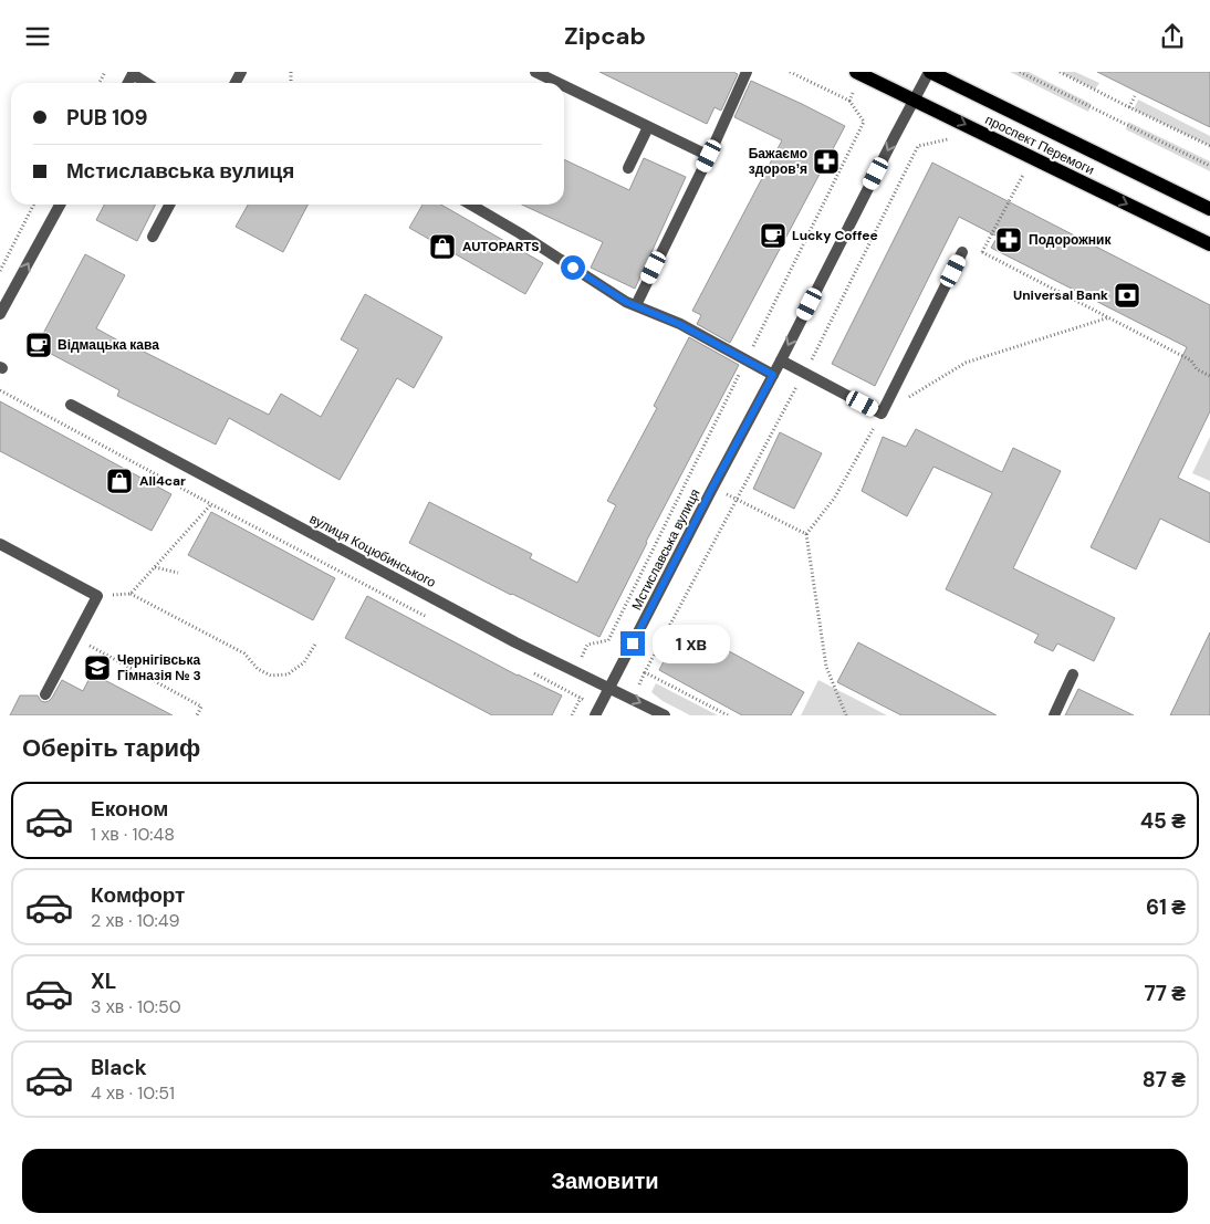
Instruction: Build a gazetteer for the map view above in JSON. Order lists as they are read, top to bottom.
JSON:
{
  "streets": {
    "main road": ["проспект Перемоги"],
    "street": ["Мстиславська вулиця", "вулиця Коцюбинського"]
  },
  "crossings": [
    ["проспект Перемоги", "Мстиславська вулиця"],
    ["Мстиславська вулиця", "вулиця Коцюбинського"]
  ],
  "one_way": ["Мстиславська вулиця"],
  "places": {
    "pharmacy": ["Бажаємо здоровʼя", "Подорожник"],
    "cafe": ["Lucky Coffee", "Відмацька кава"],
    "shop": ["AUTOPARTS", "All4car"],
    "bank": ["Universal Bank"],
    "school or university": ["Чернігівська Гімназія № 3"]
  },
  "page": {
    "header": "Zipcab",
    "banner": ["PUB 109", "Мстиславська вулиця"],
    "bubble": "1 хв",
    "heading": "Оберіть тариф",
    "list": [
      {
        "name": "Економ",
        "note": "1 хв · 10:48",
        "value": "45 ₴"
      },
      {
        "name": "Комфорт",
        "note": "2 хв · 10:49",
        "value": "61 ₴"
      },
      {
        "name": "XL",
        "note": "3 хв · 10:50",
        "value": "77 ₴"
      },
      {
        "name": "Black",
        "note": "4 хв · 10:51",
        "value": "87 ₴"
      }
    ],
    "buttons": "Замовити"
  }
}
